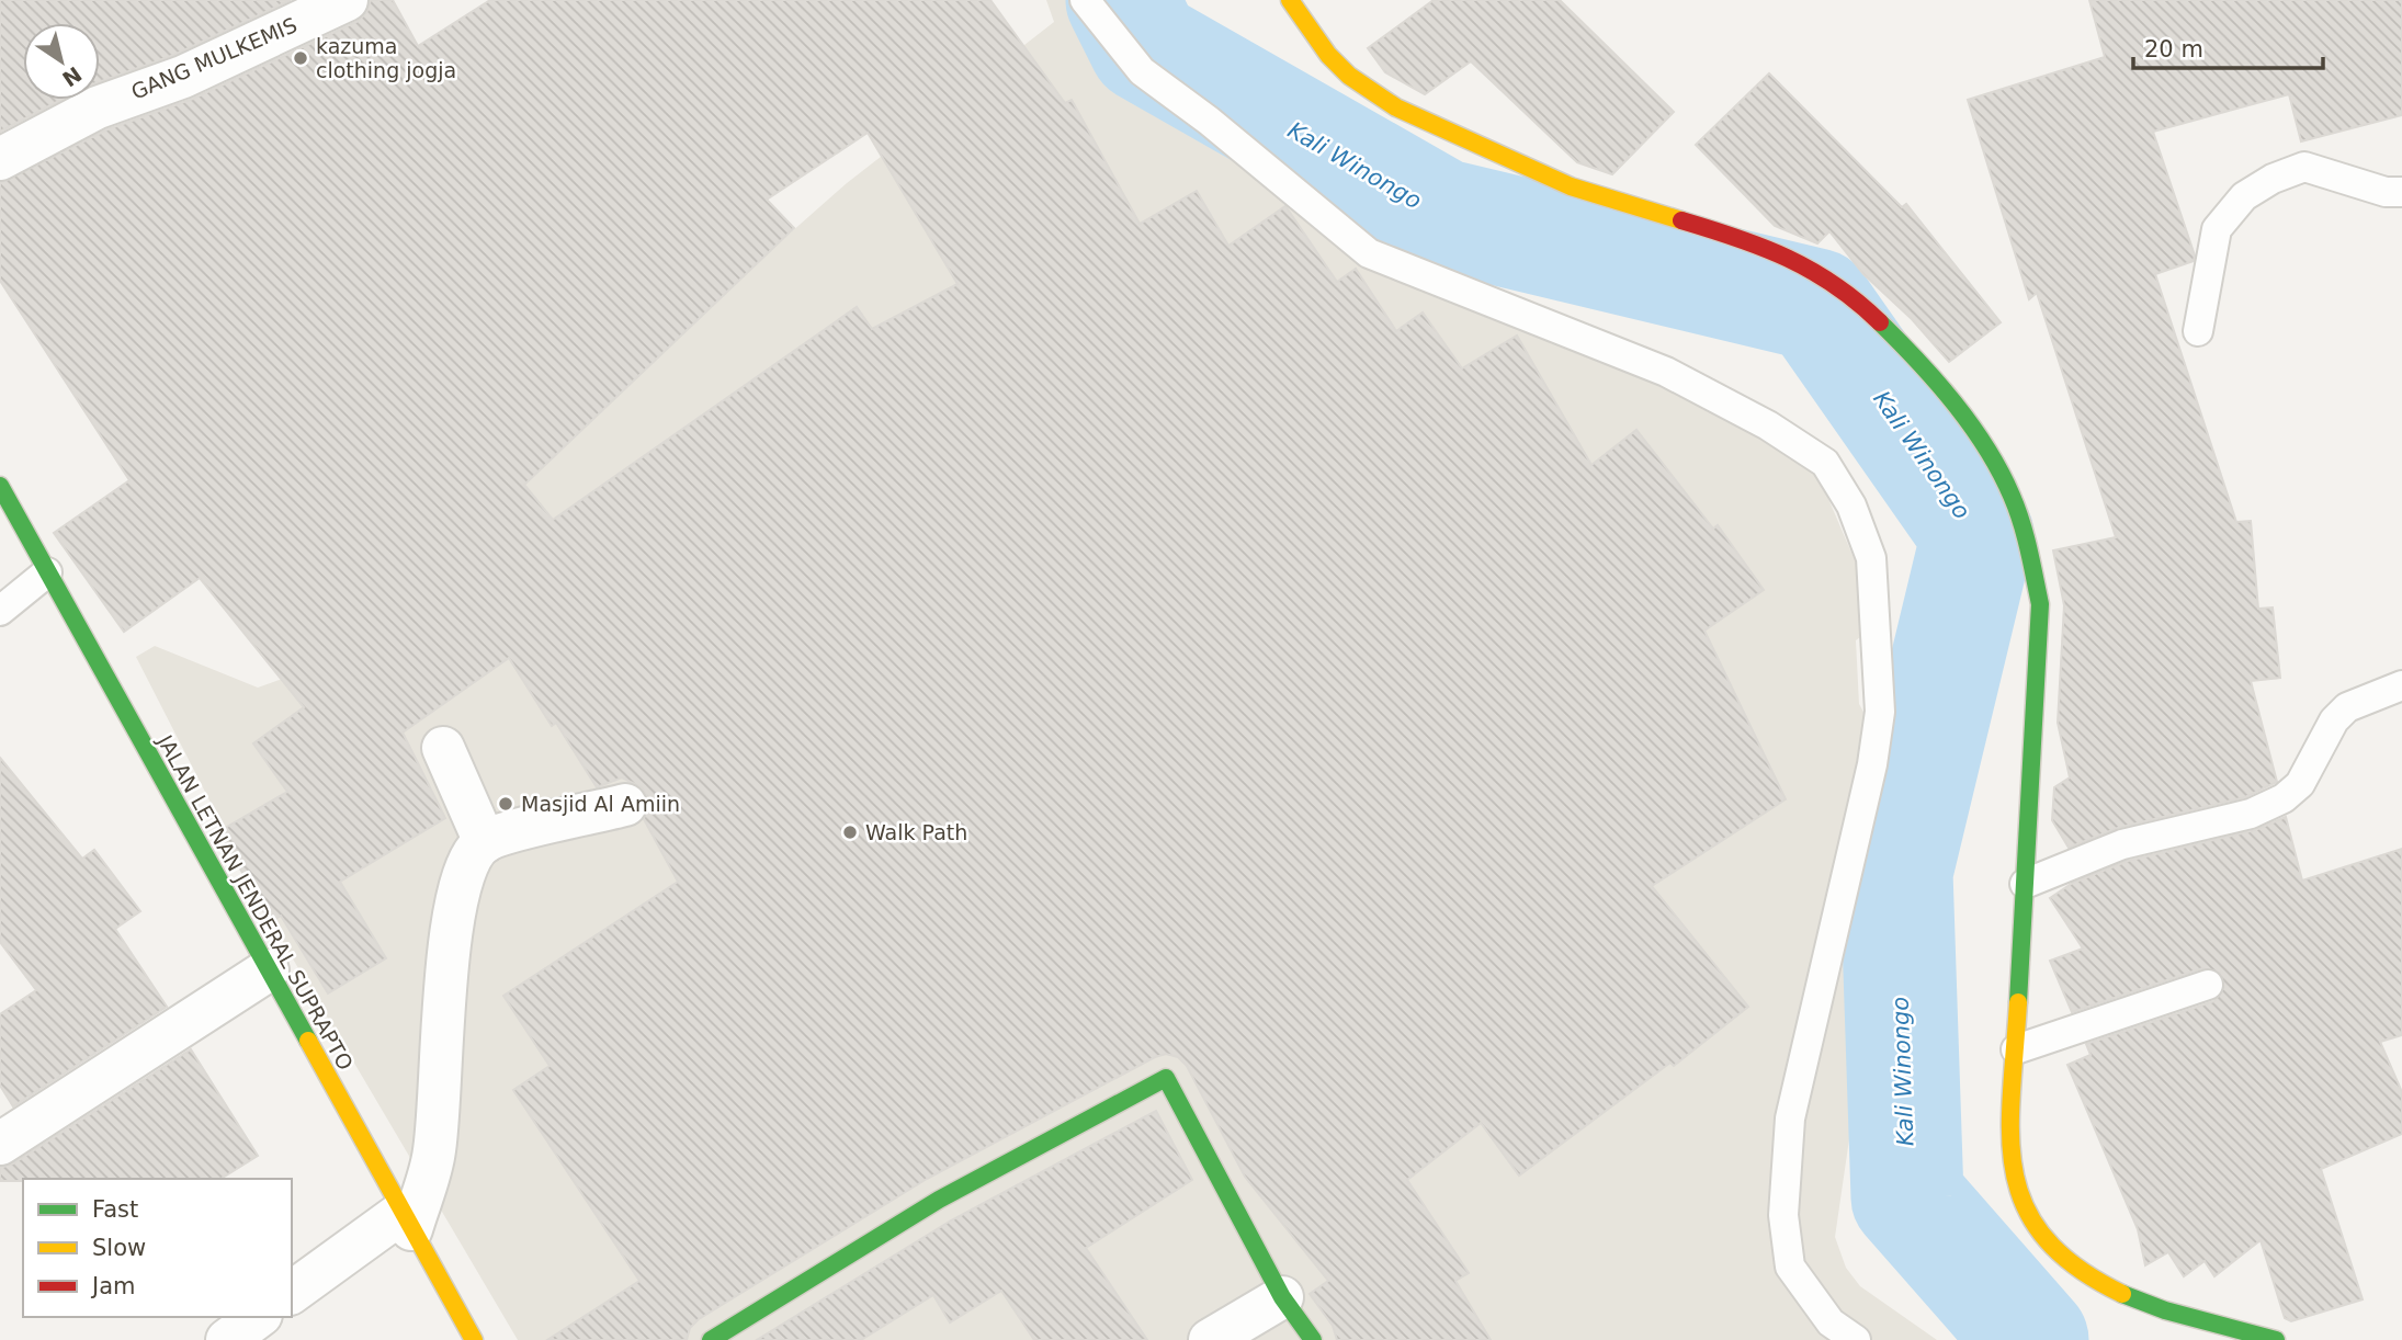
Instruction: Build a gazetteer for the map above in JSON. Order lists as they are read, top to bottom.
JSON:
{
  "streets": {
    "street": ["GANG MULKEMIS", "JALAN LETNAN JENDERAL SUPRAPTO"]
  },
  "water": ["Kali Winongo"],
  "places": ["kazuma clothing jogja", "Masjid Al Amiin", "Walk Path"],
  "legend": ["Fast", "Slow", "Jam"],
  "scale_bar": "20 m",
  "north": "bottom right"
}
